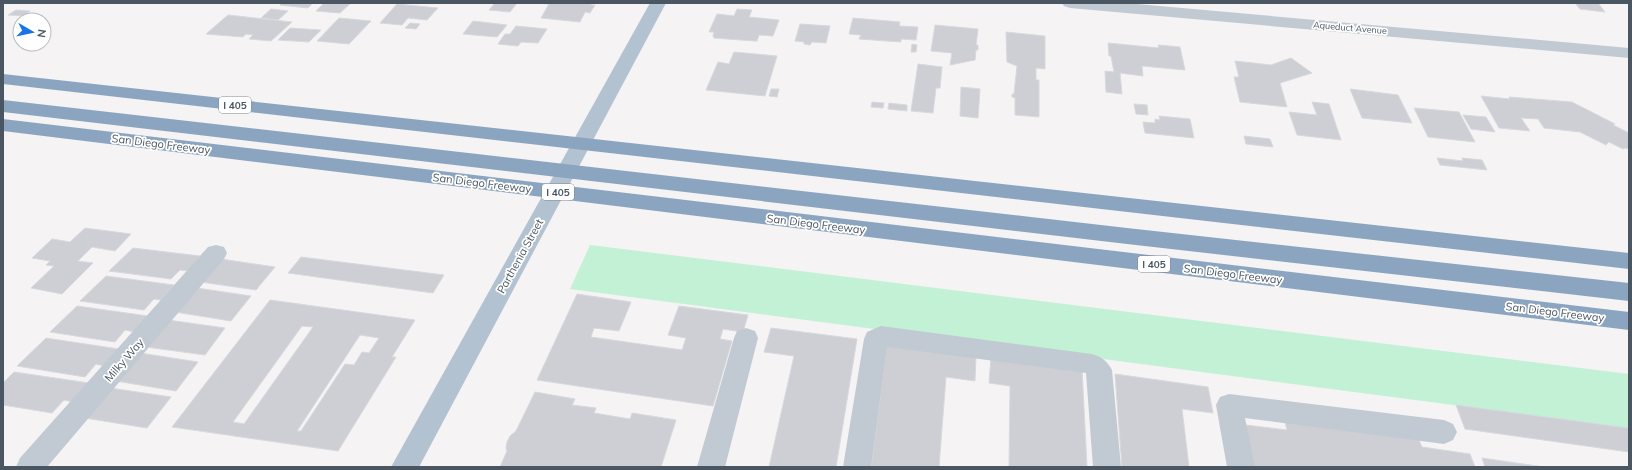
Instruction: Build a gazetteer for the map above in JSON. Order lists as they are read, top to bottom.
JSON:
{
  "streets": {
    "highway": ["I 405", "San Diego Freeway"],
    "main road": ["Parthenia Street"],
    "street": ["Aqueduct Avenue", "Milky Way"]
  },
  "north": "right"
}
